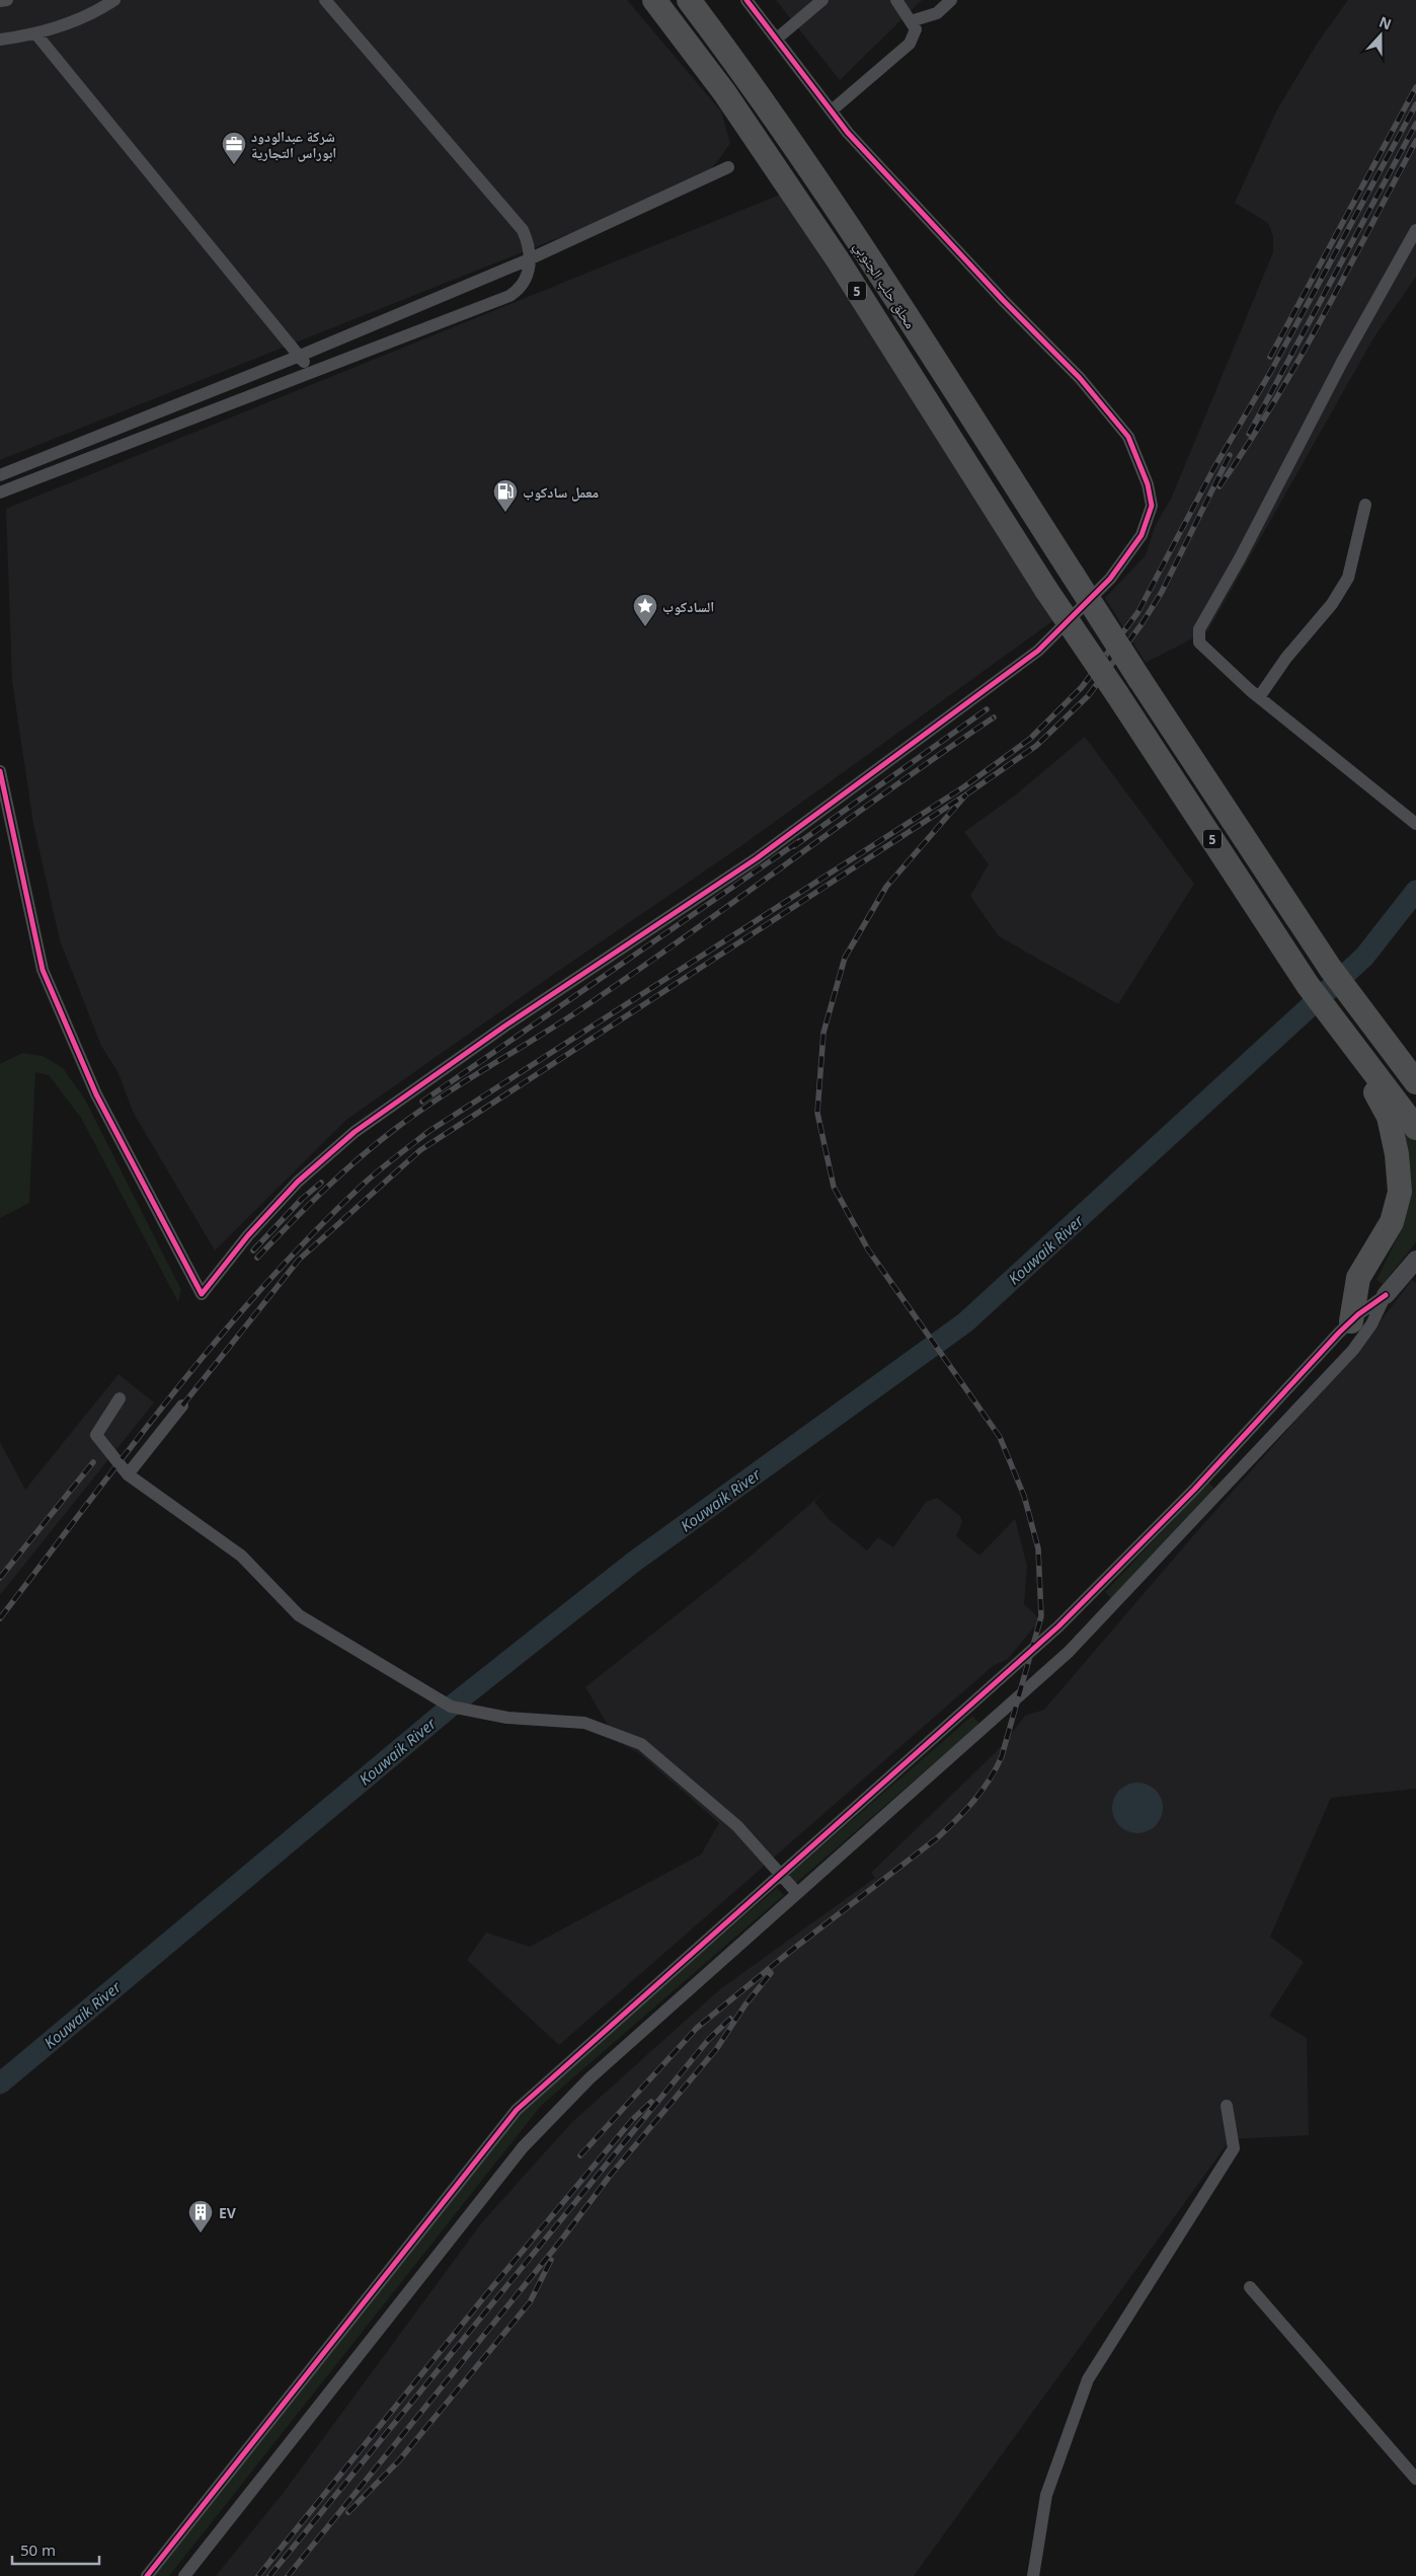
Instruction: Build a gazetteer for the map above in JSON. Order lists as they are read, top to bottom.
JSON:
{
  "streets": {
    "highway": ["محلق حلب الجنوبي", "5"]
  },
  "water": ["Kouwaik River"],
  "places": {
    "office": ["شركة عبدالودود ابوراس التجارية"],
    "fuel station": ["معمل سادكوب"],
    "place": ["السادكوب"],
    "building": ["EV"]
  },
  "scale_bar": "50 m",
  "north": "top"
}
